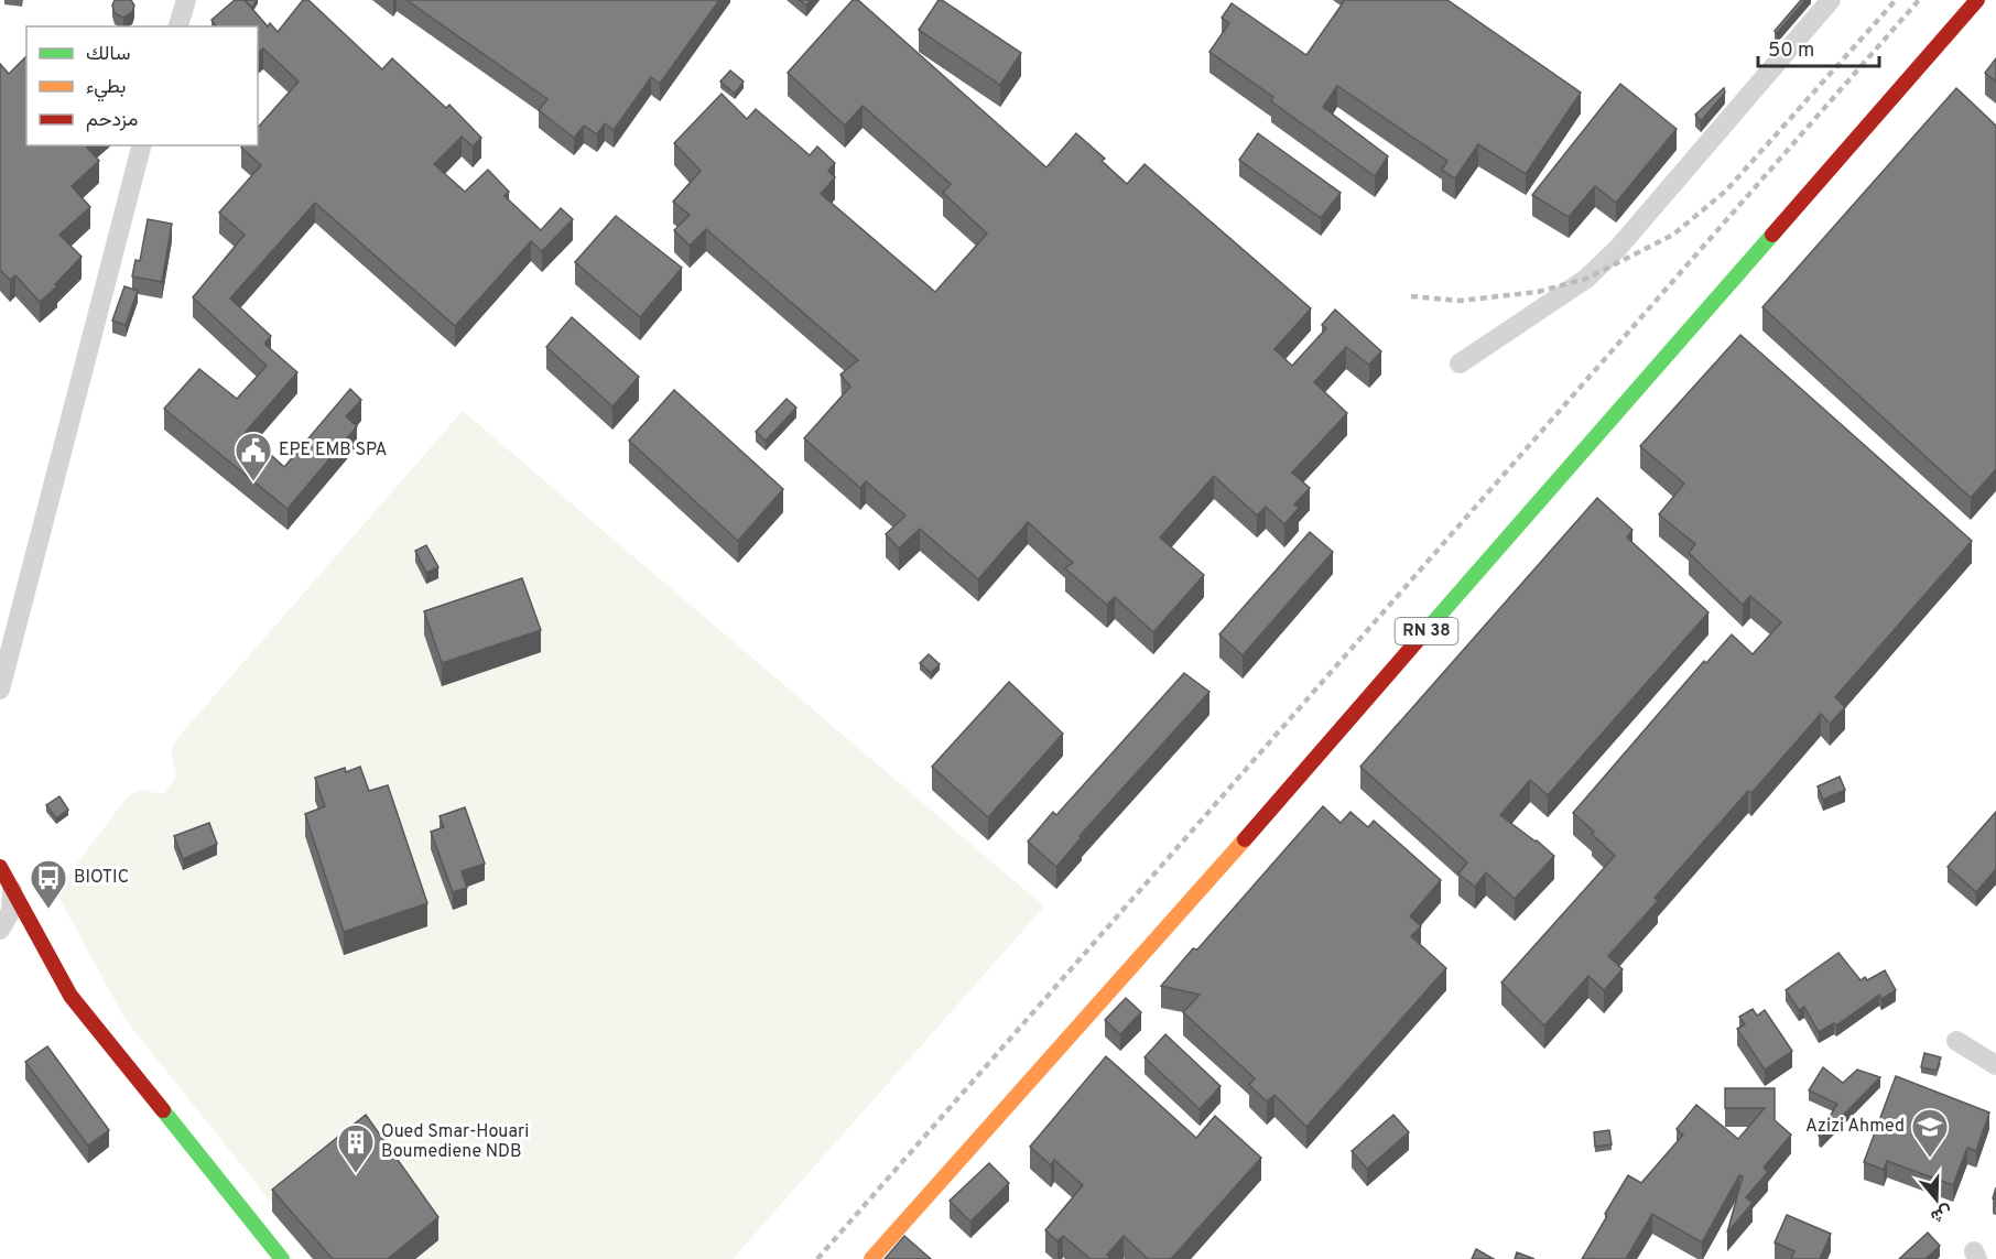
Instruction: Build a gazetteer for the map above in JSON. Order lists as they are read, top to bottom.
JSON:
{
  "streets": {
    "main road": ["RN 38"]
  },
  "places": {
    "public building": ["EPE EMB SPA"],
    "bus stop": ["BIOTIC"],
    "school or university": ["Azizi Ahmed"],
    "building": ["Oued Smar-Houari Boumediene NDB"]
  },
  "legend": ["سالك", "بطيء", "مزدحم"],
  "scale_bar": "50 m",
  "north": "bottom"
}
